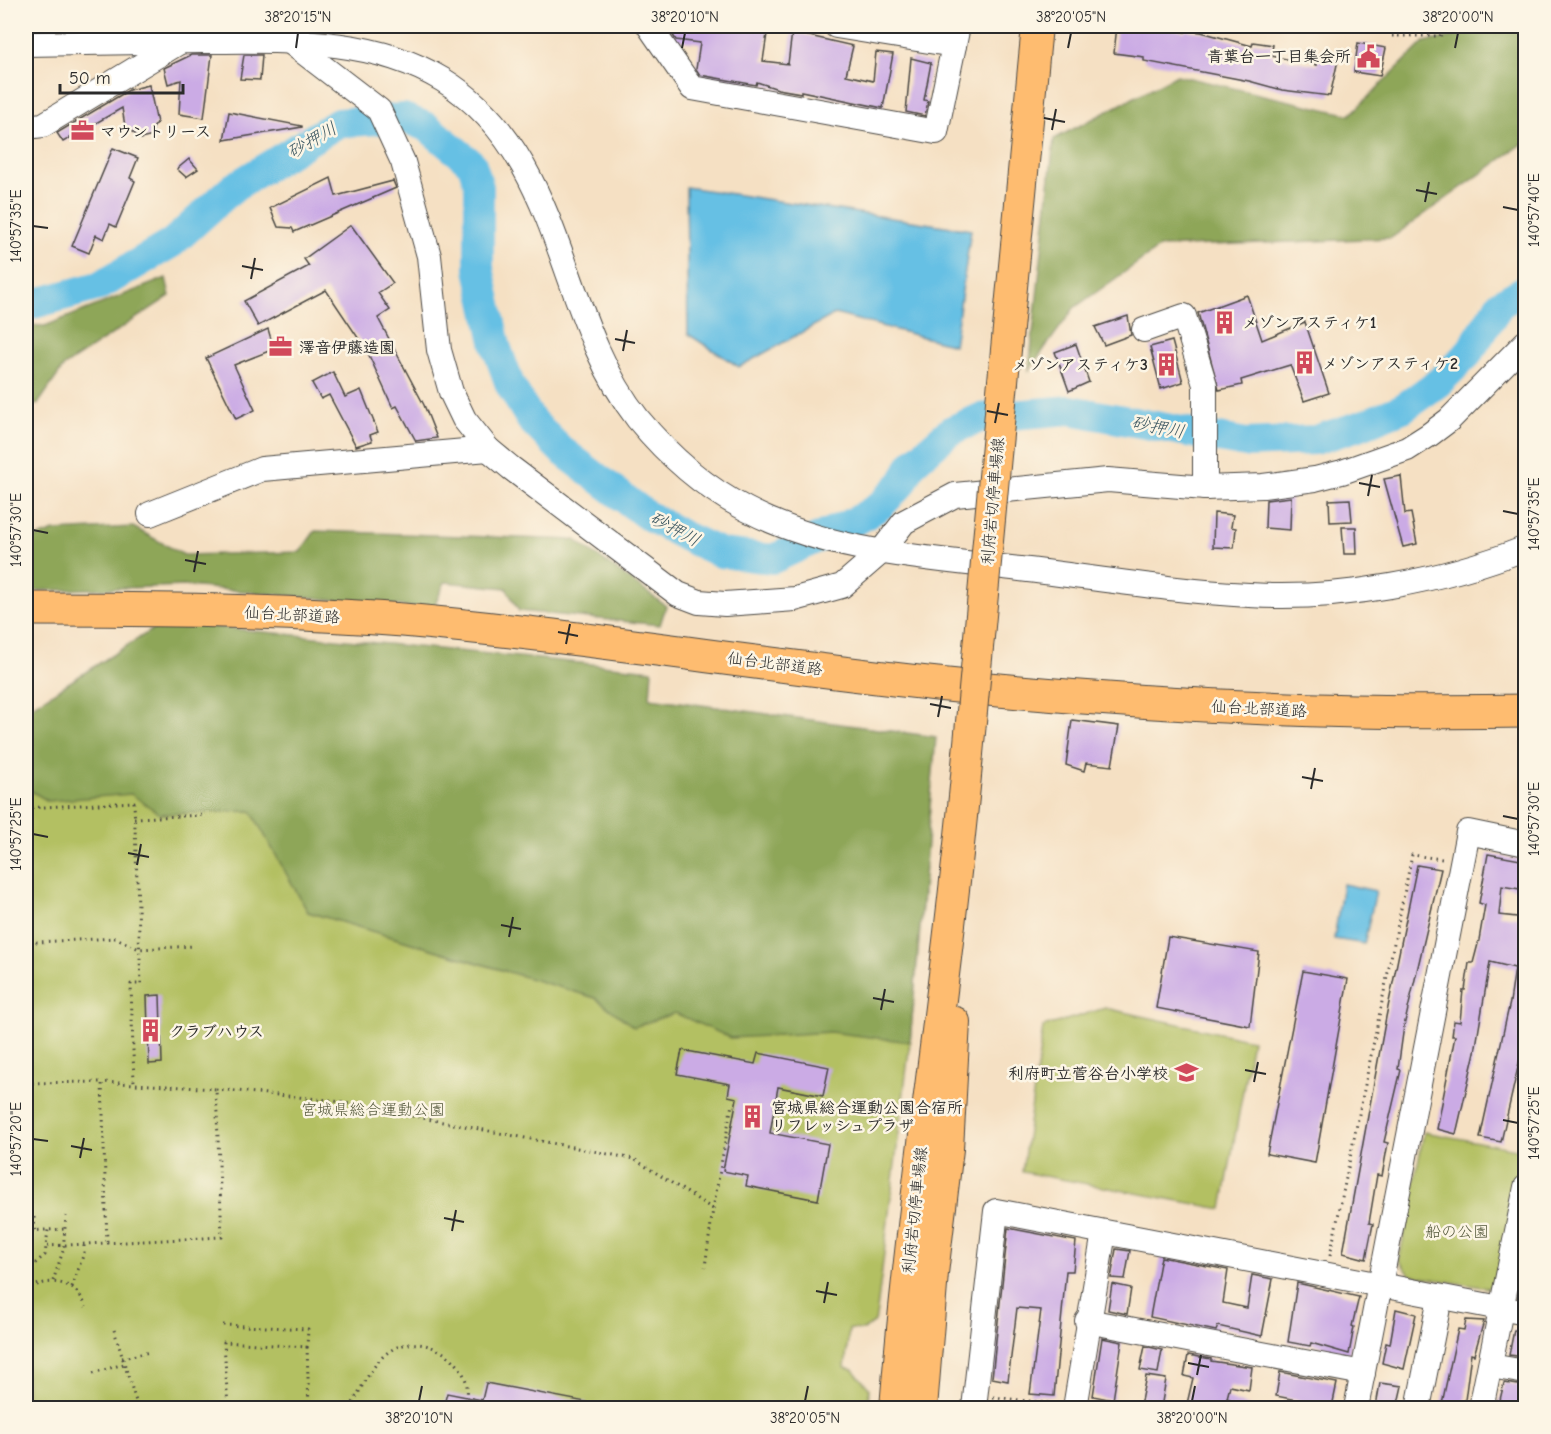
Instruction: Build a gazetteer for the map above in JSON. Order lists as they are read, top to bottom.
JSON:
{
  "streets": {
    "highway": ["仙台北部道路"],
    "main road": ["利府岩切停車場線"]
  },
  "water": ["砂押川"],
  "parks": ["宮城県総合運動公園", "船の公園"],
  "places": {
    "public building": ["青葉台一丁目集会所"],
    "office": ["マウントリース", "澤音伊藤造園"],
    "building": [
      "メゾンアスティケ1",
      "メゾンアスティケ2",
      "メゾンアスティケ3",
      "クラブハウス",
      "宮城県総合運動公園合宿所 リフレッシュプラザ"
    ],
    "school or university": ["利府町立菅谷台小学校"]
  },
  "scale_bar": "50 m",
  "coordinates": [
    "38°20'15\"N",
    "38°20'10\"N",
    "38°20'05\"N",
    "38°20'00\"N",
    "140°57'40\"E",
    "140°57'35\"E",
    "140°57'30\"E",
    "140°57'25\"E",
    "140°57'20\"E"
  ]
}
